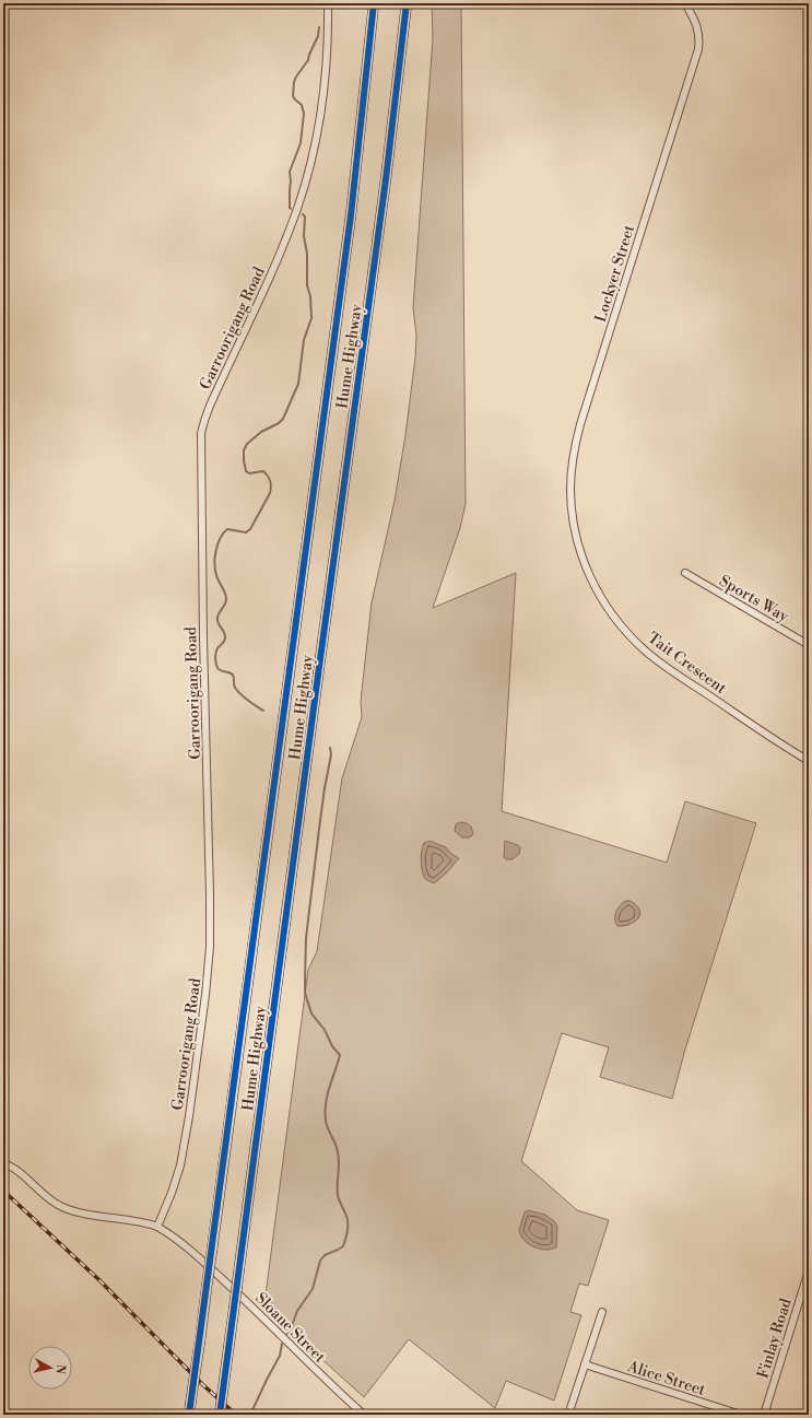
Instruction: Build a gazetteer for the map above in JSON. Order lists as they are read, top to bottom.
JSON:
{
  "streets": {
    "highway": ["Hume Highway"],
    "street": [
      "Lockyer Street",
      "Garroorigang Road",
      "Sports Way",
      "Tait Crescent",
      "Sloane Street",
      "Finlay Road",
      "Alice Street"
    ]
  },
  "crossings": [
    ["Lockyer Street", "Tait Crescent"],
    ["Garroorigang Road", "Sloane Street"]
  ],
  "north": "right"
}
